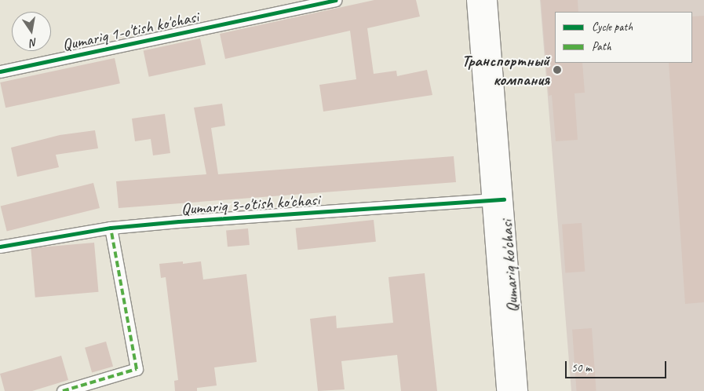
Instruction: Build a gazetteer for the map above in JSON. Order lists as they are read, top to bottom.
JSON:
{
  "streets": {
    "main road": ["Qumariq ko'chasi"],
    "street": ["Qumariq 1-o'tish ko'chasi", "Qumariq 3-o'tish ko'chasi"]
  },
  "crossings": [
    ["Qumariq 3-o'tish ko'chasi", "Qumariq ko'chasi"]
  ],
  "places": ["Транспортный компания"],
  "legend": ["Cycle path", "Path"],
  "scale_bar": "50 m",
  "north": "bottom"
}
